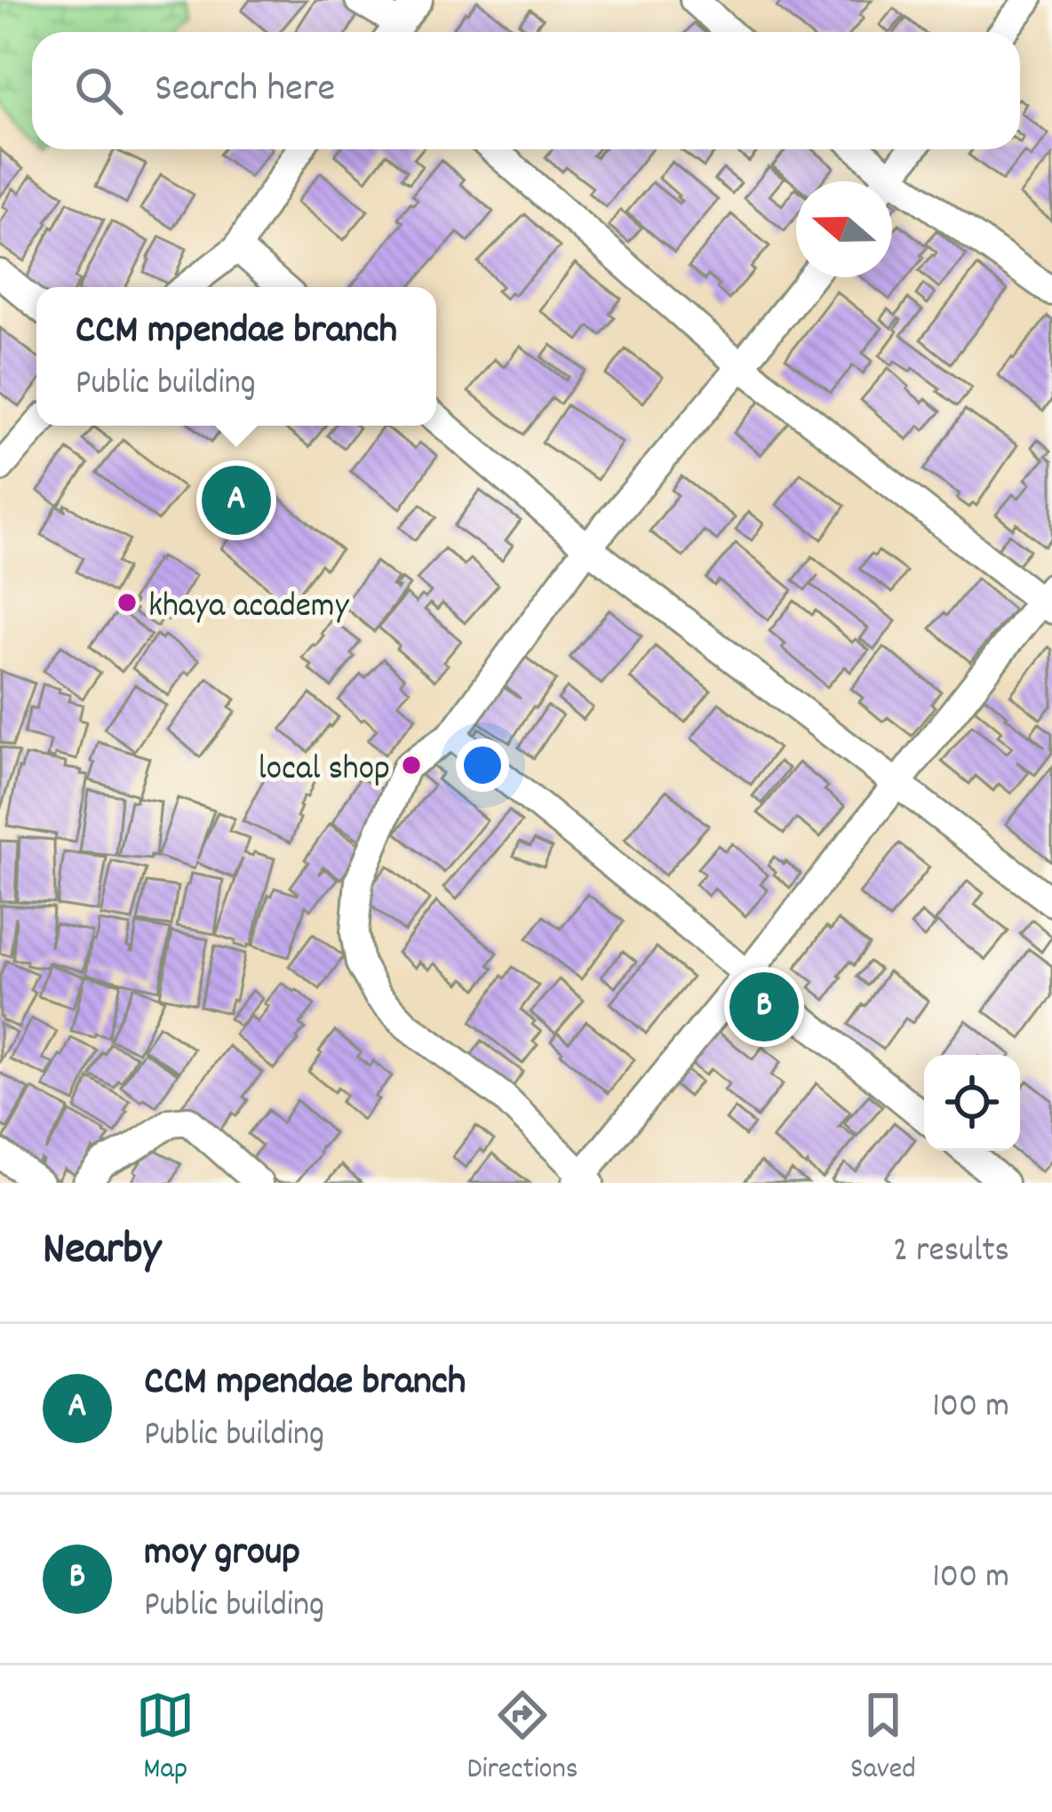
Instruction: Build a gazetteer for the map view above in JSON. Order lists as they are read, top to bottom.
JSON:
{
  "places": ["khaya academy", "local shop"],
  "north": "left",
  "page": {
    "search": "Search here",
    "popup": ["CCM mpendae branch", "Public building"],
    "pins": ["A", "B"],
    "heading": ["Nearby", "2 results"],
    "list": [
      {
        "mark": "A",
        "name": "CCM mpendae branch",
        "note": "Public building",
        "value": "100 m"
      },
      {
        "mark": "B",
        "name": "moy group",
        "note": "Public building",
        "value": "100 m"
      }
    ],
    "nav": ["Map", "Directions", "Saved"]
  }
}
